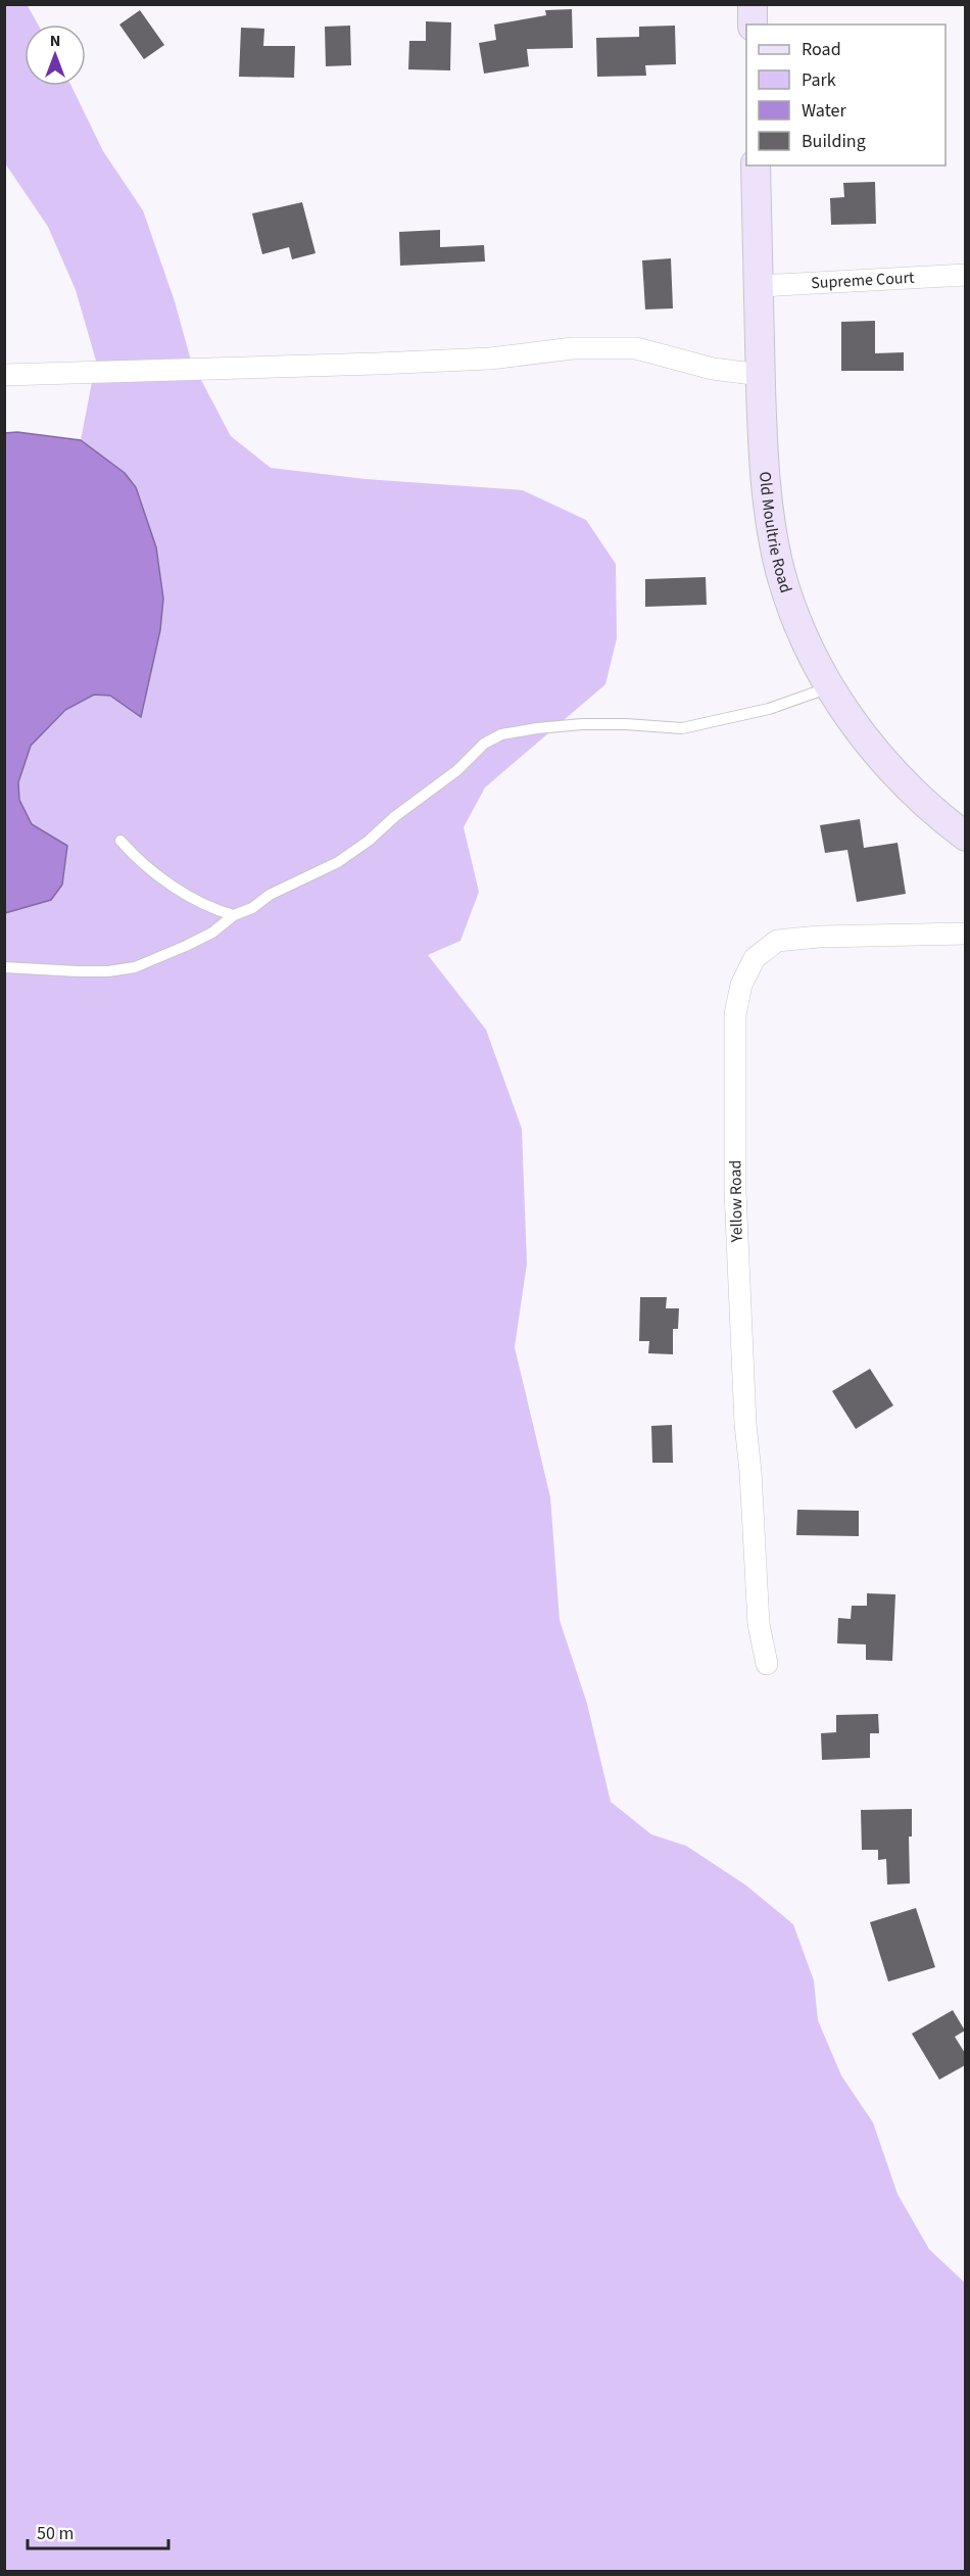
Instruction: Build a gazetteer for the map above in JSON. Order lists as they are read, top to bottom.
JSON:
{
  "streets": {
    "main road": ["Old Moultrie Road"],
    "street": ["Supreme Court", "Yellow Road"]
  },
  "crossings": [
    ["Supreme Court", "Old Moultrie Road"]
  ],
  "legend": [
    "Road",
    "Park",
    "Water",
    "Building"
  ],
  "scale_bar": "50 m",
  "north": "top"
}
